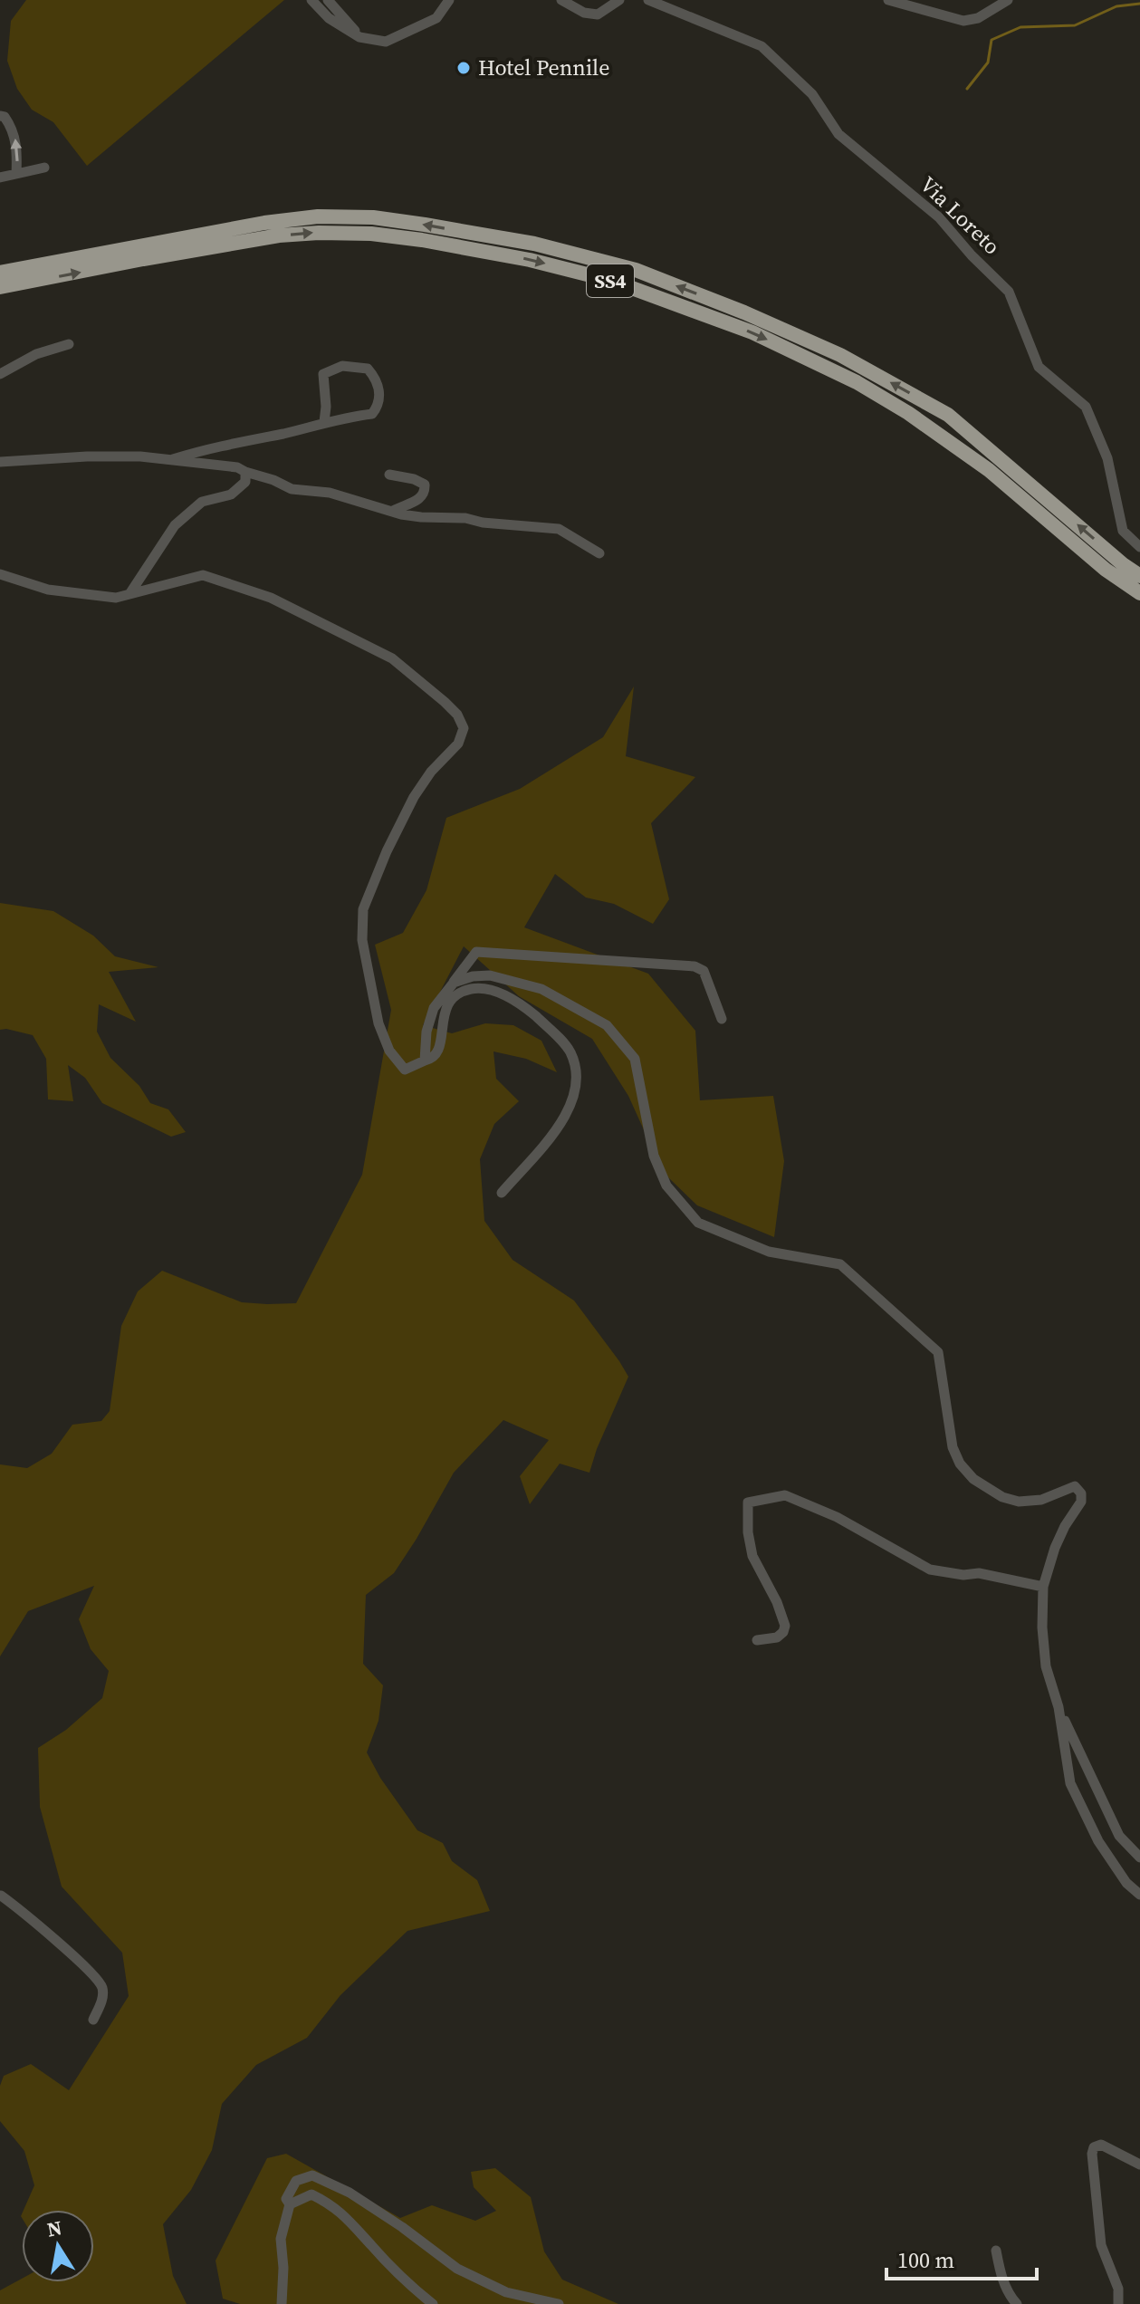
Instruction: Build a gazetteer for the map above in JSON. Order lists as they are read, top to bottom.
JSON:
{
  "streets": {
    "highway": ["SS4"],
    "street": ["Via Loreto"]
  },
  "places": ["Hotel Pennile"],
  "scale_bar": "100 m",
  "north": "top"
}
